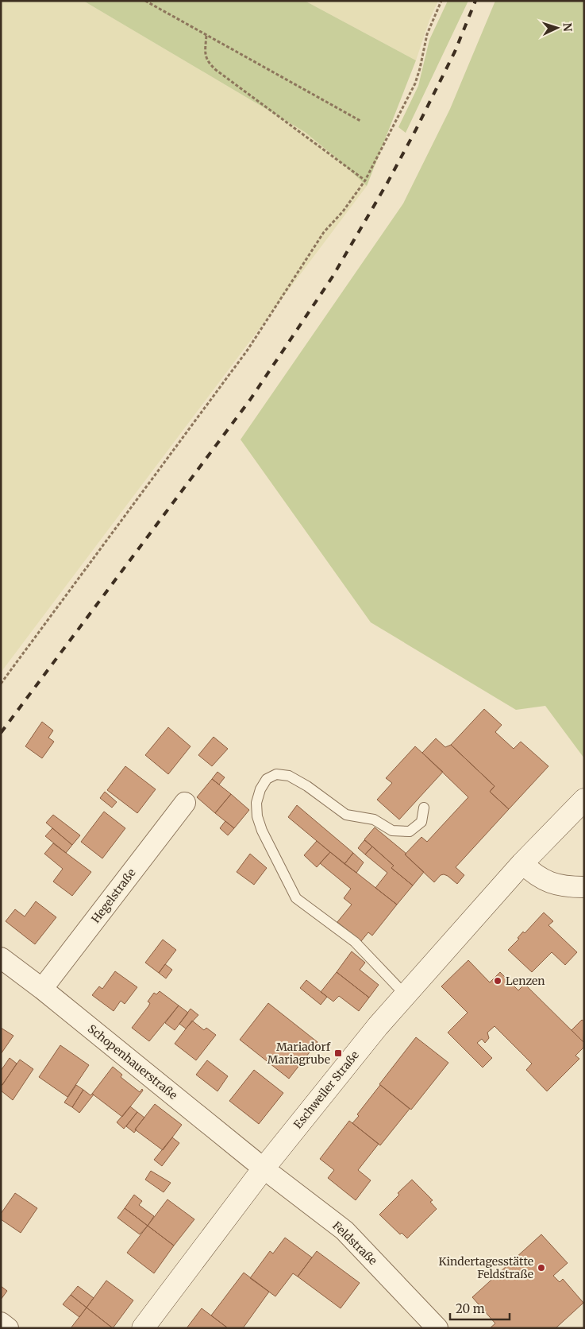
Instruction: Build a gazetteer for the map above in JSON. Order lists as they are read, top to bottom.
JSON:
{
  "streets": {
    "street": [
      "Hegelstraße",
      "Schopenhauerstraße",
      "Eschweiler Straße",
      "Feldstraße"
    ]
  },
  "crossings": [
    ["Hegelstraße", "Schopenhauerstraße"],
    ["Schopenhauerstraße", "Eschweiler Straße"],
    ["Schopenhauerstraße", "Feldstraße"],
    ["Eschweiler Straße", "Feldstraße"]
  ],
  "places": {
    "other": ["Lenzen", "Kindertagesstätte Feldstraße"],
    "transit": ["Mariadorf Mariagrube"]
  },
  "scale_bar": "20 m",
  "north": "right"
}
